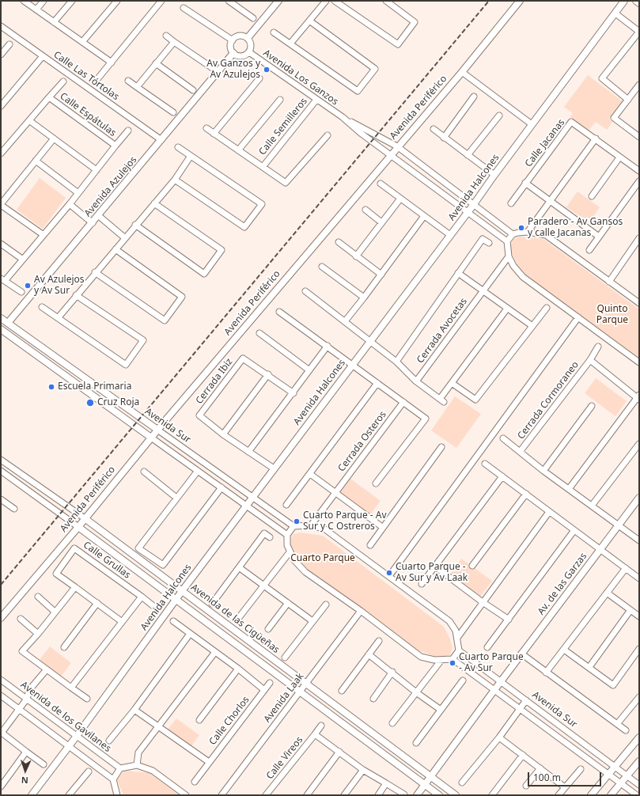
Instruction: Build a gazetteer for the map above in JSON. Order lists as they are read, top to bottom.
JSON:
{
  "streets": {
    "main road": [
      "Avenida Periférico",
      "Avenida Azulejos",
      "Avenida Halcones",
      "Avenida Sur",
      "Av. de las Garzas",
      "Avenida de las Cigüeñas"
    ],
    "street": [
      "Calle Las Tórtolas",
      "Avenida Los Ganzos",
      "Calle Espátulas",
      "Calle Semilleros",
      "Calle Jacanas",
      "Cerrada Avocetas",
      "Cerrada Ibiz",
      "Cerrada Cormoraneo",
      "Cerrada Osteros",
      "Calle Grullas",
      "Avenida Laak",
      "Avenida de los Gavilanes",
      "Calle Chorlos",
      "Calle Vireos"
    ]
  },
  "crossings": [
    ["Calle Las Tórtolas", "Avenida Azulejos"],
    ["Avenida Los Ganzos", "Calle Semilleros"],
    ["Avenida Los Ganzos", "Avenida Azulejos"],
    ["Avenida Periférico", "Avenida Sur"],
    ["Avenida Periférico", "Avenida de las Cigüeñas"],
    ["Avenida Azulejos", "Avenida Sur"],
    ["Avenida Halcones", "Cerrada Ibiz"],
    ["Avenida Halcones", "Avenida Sur"],
    ["Avenida Halcones", "Avenida de las Cigüeñas"],
    ["Avenida Halcones", "Avenida de los Gavilanes"],
    ["Cerrada Cormoraneo", "Av. de las Garzas"],
    ["Avenida Sur", "Av. de las Garzas"],
    ["Avenida de las Cigüeñas", "Avenida Laak"]
  ],
  "parks": ["Quinto Parque", "Cuarto Parque"],
  "places": [
    "Av Ganzos y Av Azulejos",
    "Paradero - Av Gansos y calle Jacanas",
    "Av Azulejos y Av Sur",
    "Escuela Primaria",
    "Cruz Roja",
    "Cuarto Parque - Av Sur y C Ostreros",
    "Cuarto Parque - Av Sur y Av Laak",
    "Cuarto Parque - Av Sur"
  ],
  "scale_bar": "100 m",
  "north": "bottom"
}
